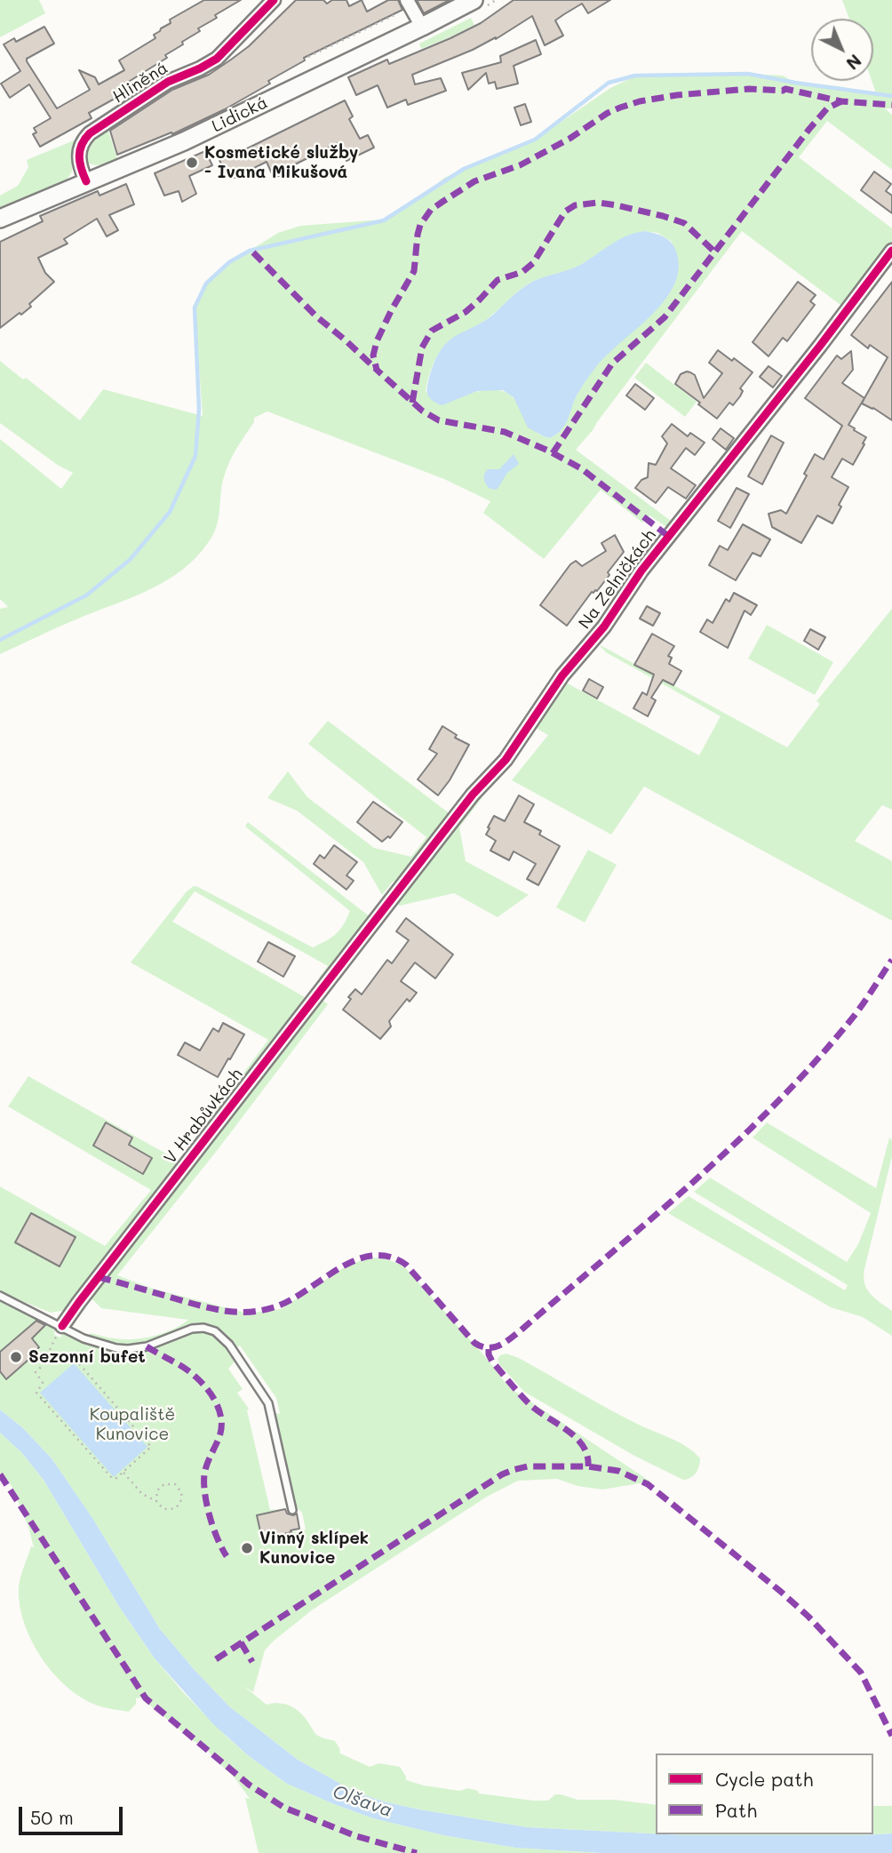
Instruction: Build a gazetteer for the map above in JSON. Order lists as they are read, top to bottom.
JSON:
{
  "streets": {
    "main road": ["Lidická"],
    "street": ["Hliněná", "Na Zelničkách", "V Hrabůvkách"]
  },
  "crossings": [
    ["Hliněná", "Lidická"],
    ["Na Zelničkách", "V Hrabůvkách"]
  ],
  "water": ["Olšava"],
  "parks": ["Koupaliště Kunovice"],
  "places": ["Kosmetické služby - Ivana Mikušová", "Sezonní bufet", "Vinný sklípek Kunovice"],
  "legend": ["Cycle path", "Path"],
  "scale_bar": "50 m",
  "north": "bottom right"
}
